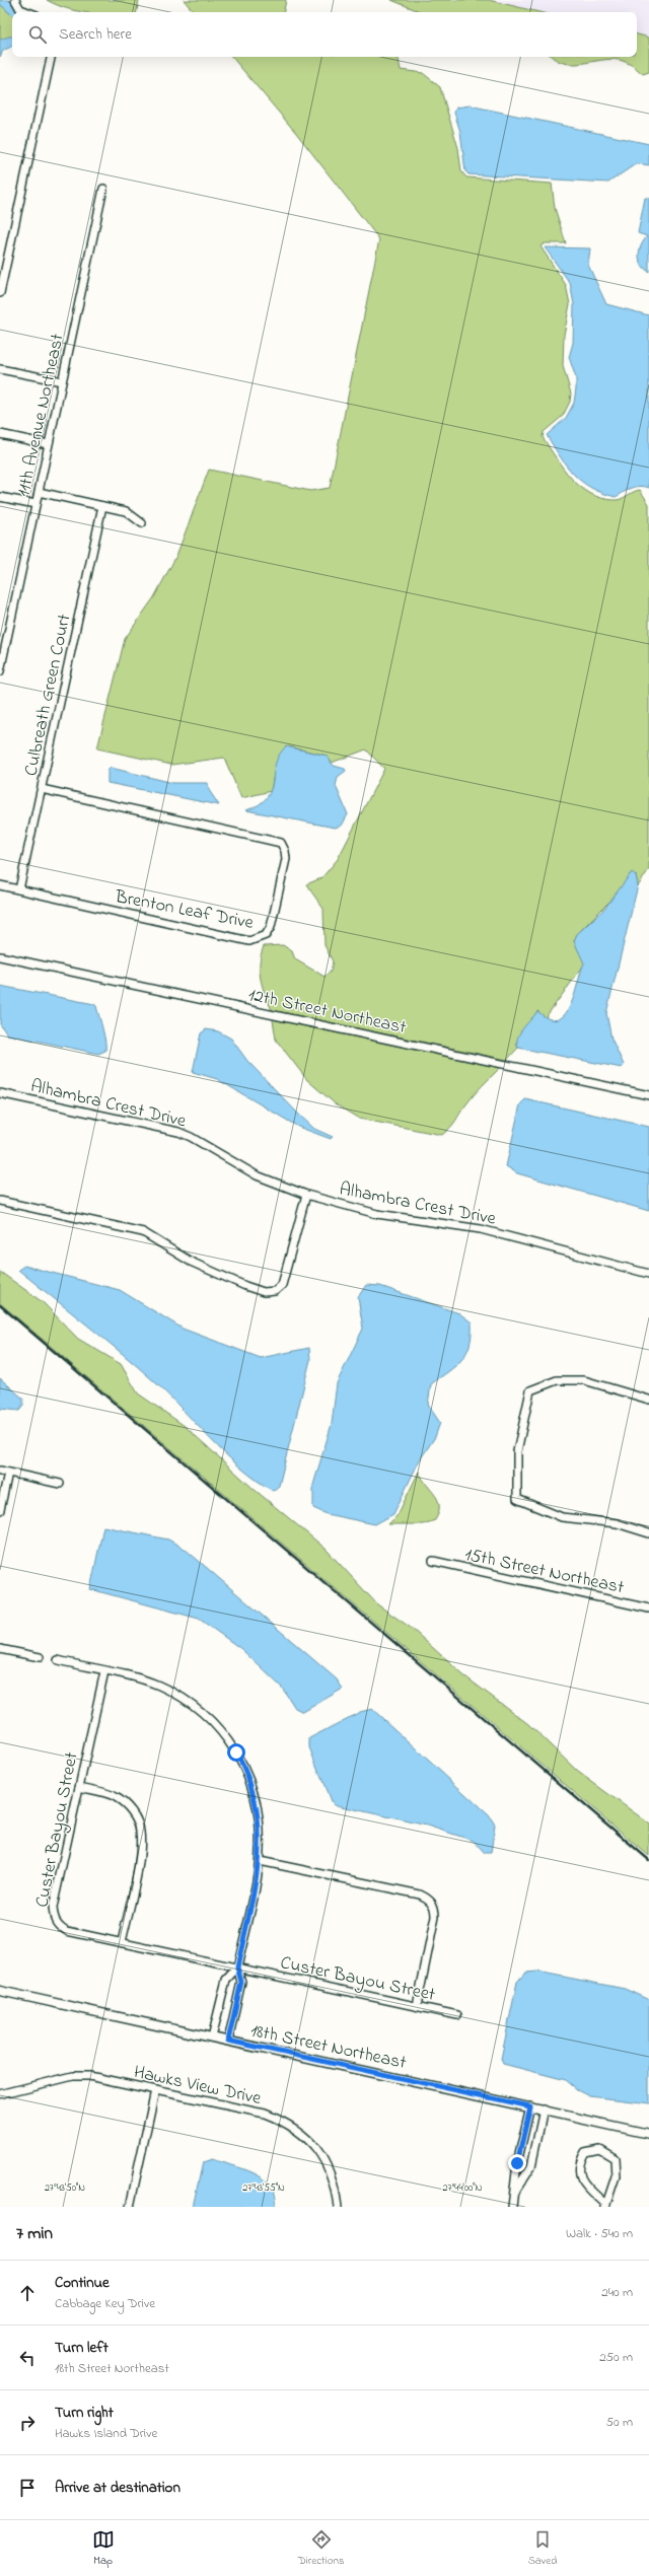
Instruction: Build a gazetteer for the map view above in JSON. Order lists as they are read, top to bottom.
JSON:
{
  "streets": {
    "street": [
      "11th Avenue Northeast",
      "Culbreath Green Court",
      "Brenton Leaf Drive",
      "12th Street Northeast",
      "Alhambra Crest Drive",
      "15th Street Northeast",
      "Custer Bayou Street",
      "18th Street Northeast",
      "Hawks View Drive"
    ]
  },
  "crossings": [
    ["Culbreath Green Court", "Brenton Leaf Drive"]
  ],
  "page": {
    "search": "Search here",
    "heading": ["7 min", "Walk · 540 m"],
    "list": [
      ["Continue", "Cabbage Key Drive", "240 m"],
      ["Turn left", "18th Street Northeast", "250 m"],
      ["Turn right", "Hawks Island Drive", "50 m"],
      "Arrive at destination"
    ],
    "nav": ["Map", "Directions", "Saved"]
  },
  "coordinates": ["27°43'50\"N", "27°43'55\"N", "27°44'00\"N"]
}
